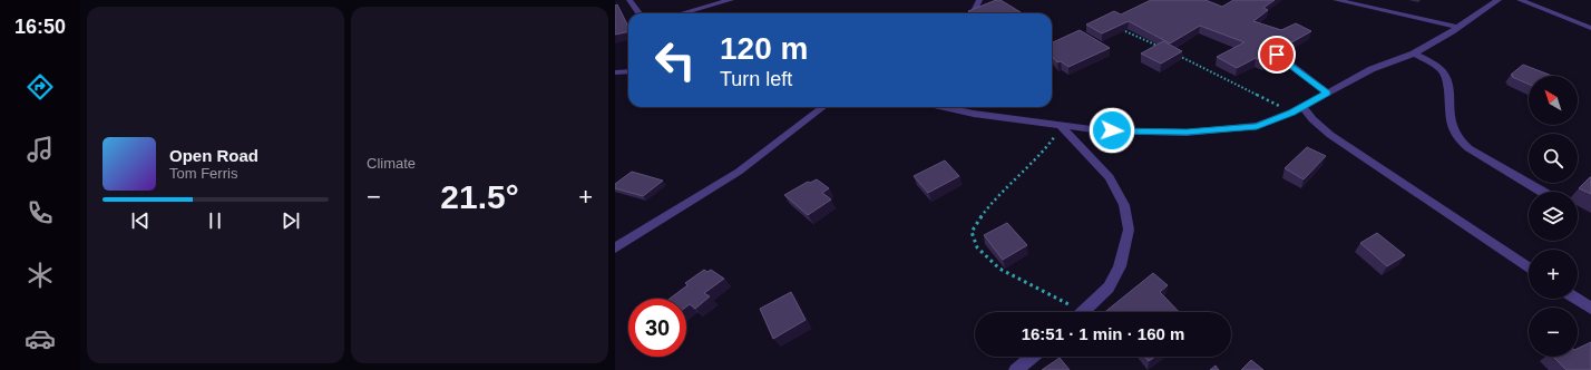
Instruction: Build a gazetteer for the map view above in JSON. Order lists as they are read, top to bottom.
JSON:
{
  "north": "top left",
  "page": {
    "tabs": "16:50",
    "tile": "Climate",
    "turn": ["120 m", "Turn left"],
    "map_buttons": ["+", "−"],
    "song": ["Open Road", "Tom Ferris"],
    "heat": ["−", "21.5°", "+"],
    "limit": "30",
    "trip": "16:51 · 1 min · 160 m"
  }
}
